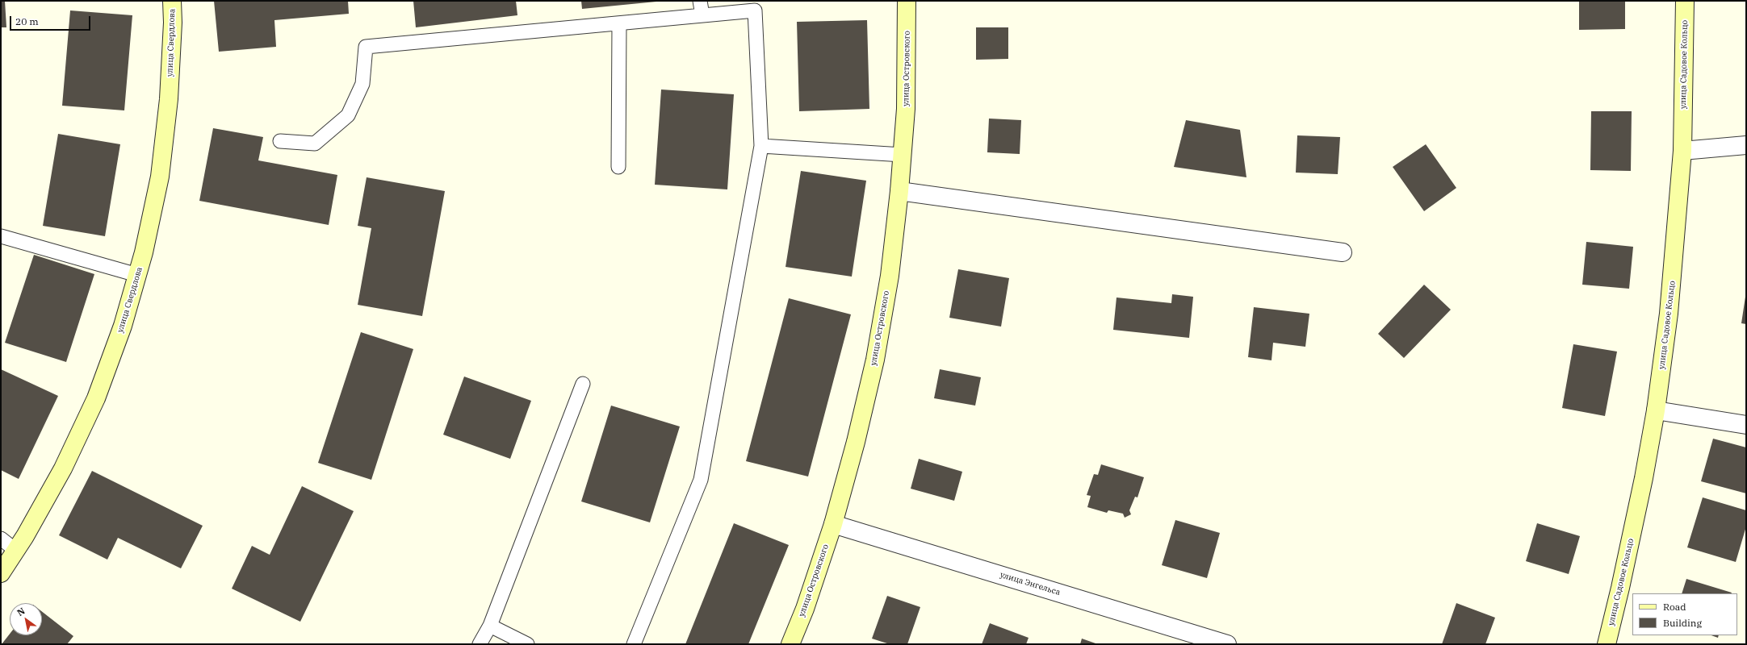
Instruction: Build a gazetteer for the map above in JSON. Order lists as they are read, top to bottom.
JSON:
{
  "streets": {
    "street": [
      "улица Свердлова",
      "улица Садовое Кольцо",
      "улица Островского",
      "улица Энгельса"
    ]
  },
  "crossings": [
    ["улица Островского", "улица Энгельса"]
  ],
  "legend": ["Road", "Building"],
  "scale_bar": "20 m",
  "north": "top left"
}
